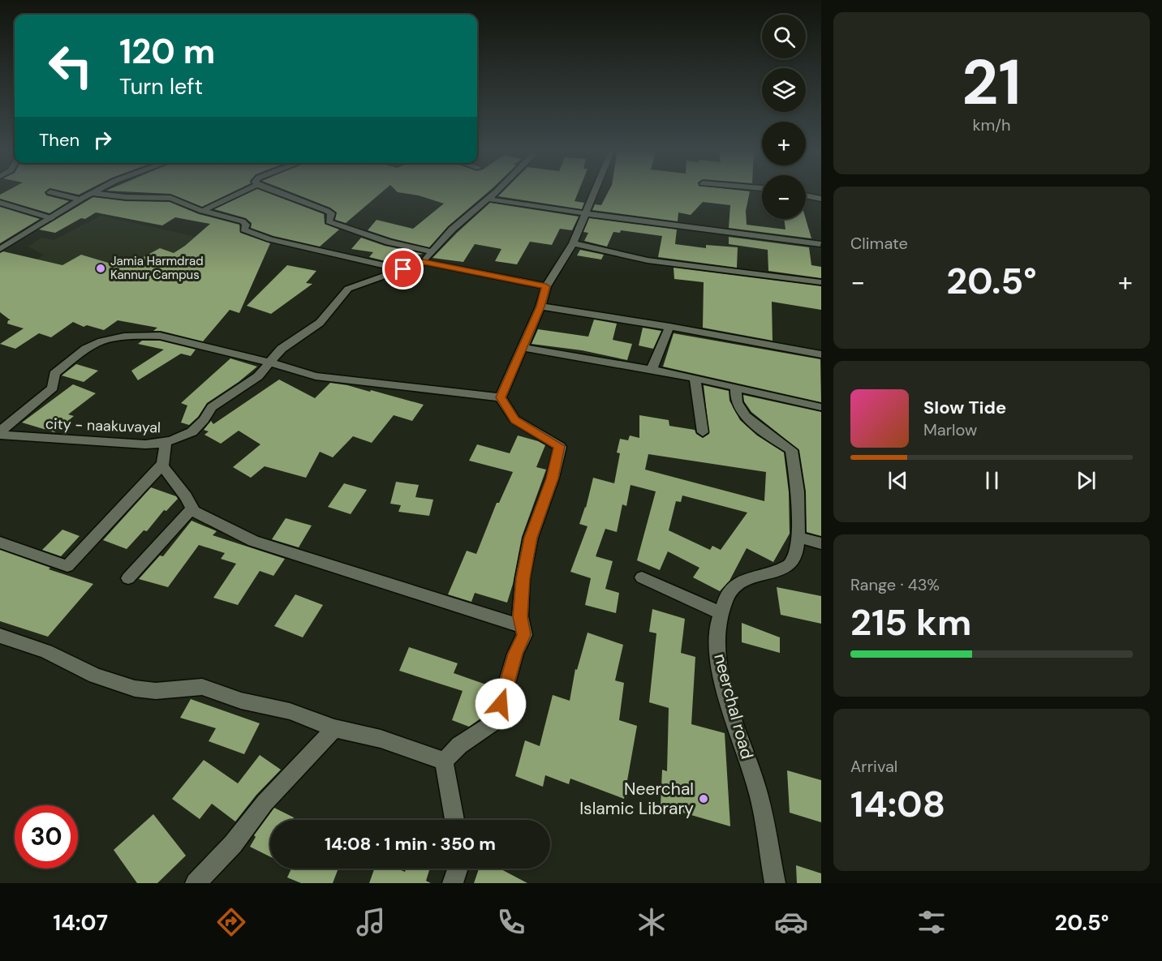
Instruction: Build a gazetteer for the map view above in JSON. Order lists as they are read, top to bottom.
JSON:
{
  "streets": {
    "street": ["city - naakuvayal", "neerchal road"]
  },
  "places": ["Jamia Harmdrad Kannur Campus", "Neerchal Islamic Library"],
  "page": {
    "tile": [
      ["21", "km/h"],
      "Climate",
      ["Range · 43%", "215 km"],
      ["Arrival", "14:08"]
    ],
    "map_buttons": ["+", "−"],
    "turn": ["120 m", "Turn left"],
    "then": "Then",
    "heat": ["−", "20.5°", "+"],
    "song": ["Slow Tide", "Marlow"],
    "limit": "30",
    "trip": "14:08 · 1 min · 350 m",
    "tabs": ["14:07", "20.5°"]
  }
}
